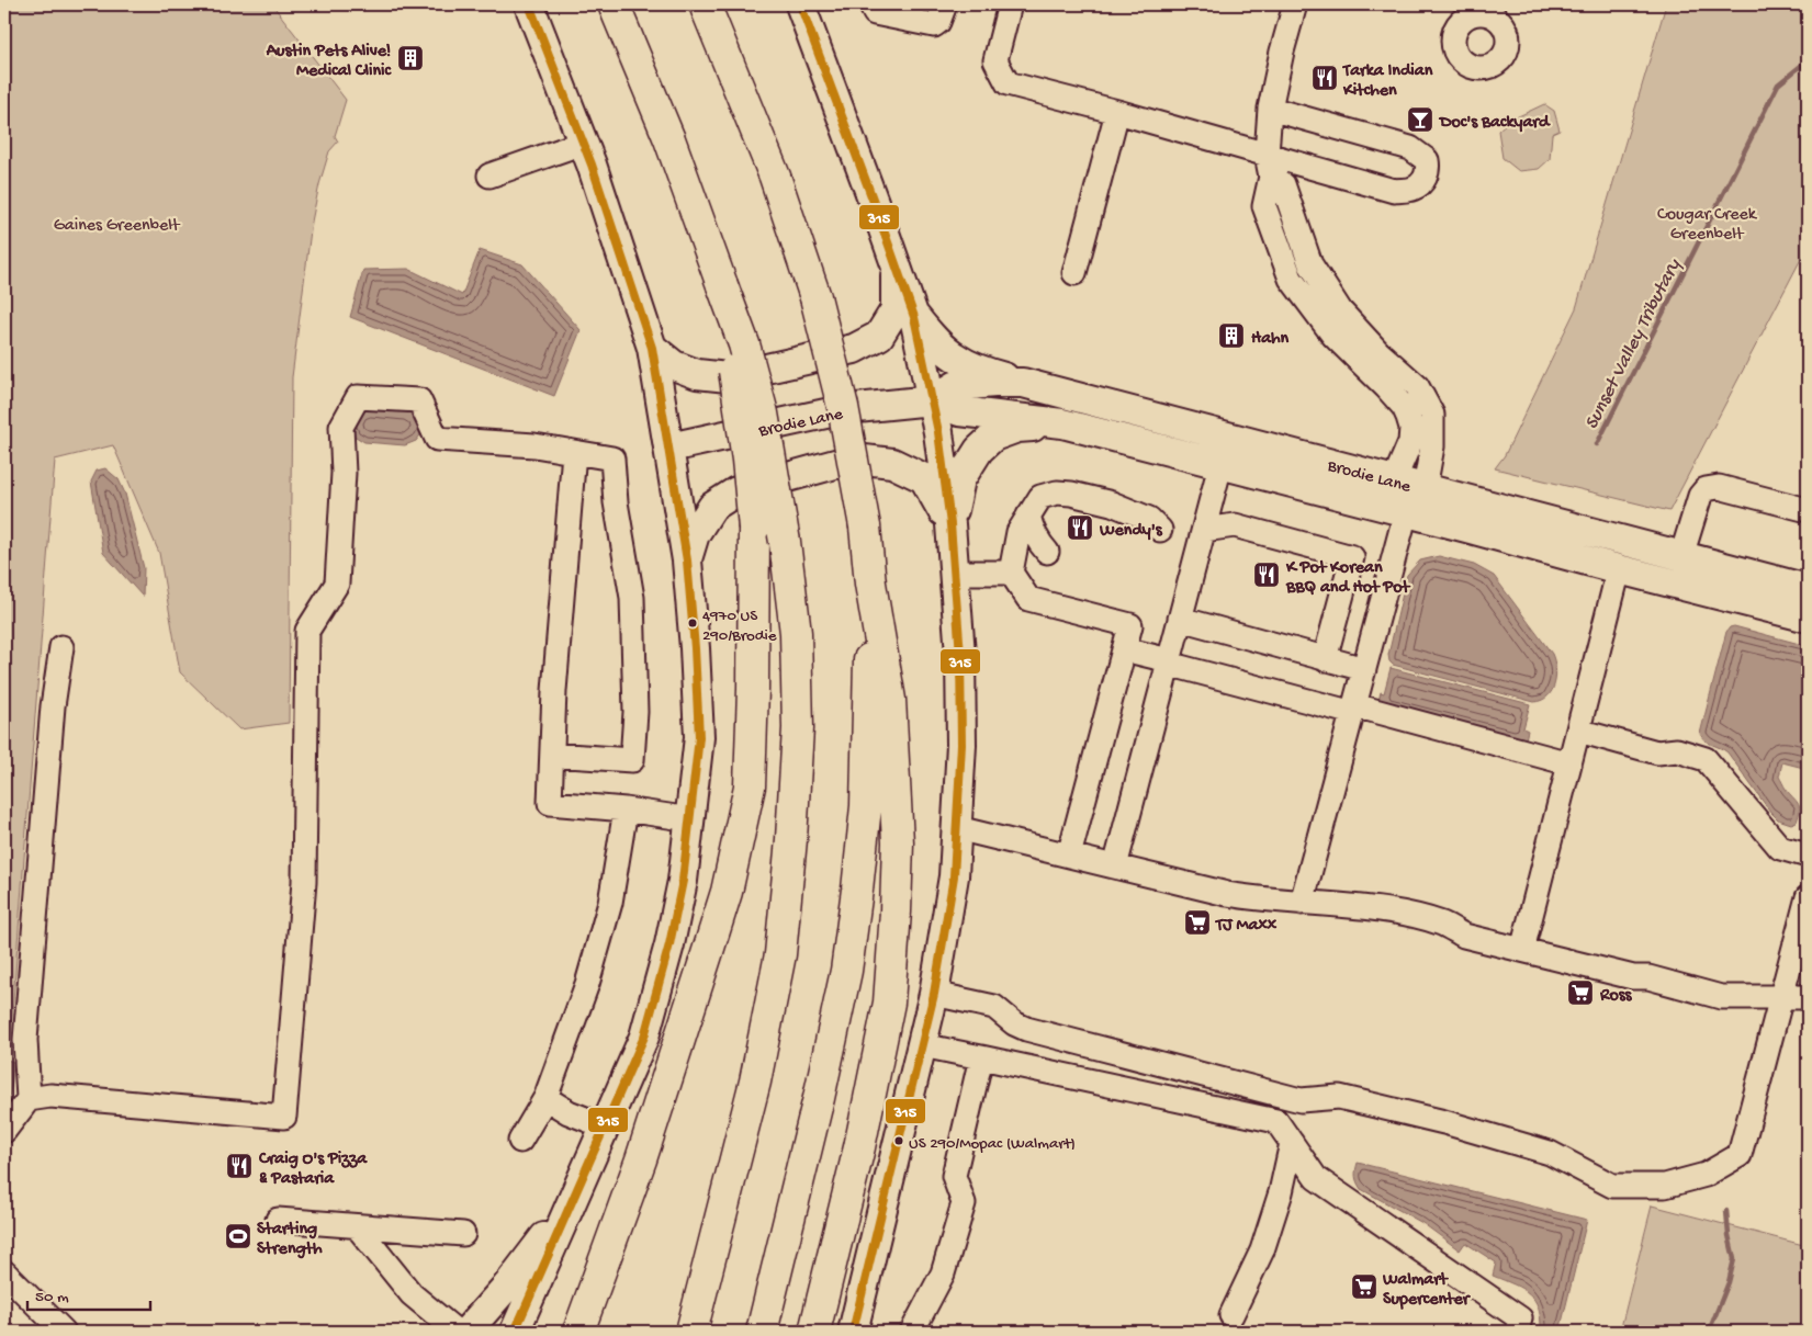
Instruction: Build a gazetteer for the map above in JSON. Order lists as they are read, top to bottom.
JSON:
{
  "streets": {
    "main road": ["Brodie Lane"]
  },
  "water": ["Sunset Valley Tributary"],
  "parks": ["Cougar Creek Greenbelt", "Gaines Greenbelt"],
  "places": {
    "building": ["Austin Pets Alive! Medical Clinic", "Hahn"],
    "restaurant": [
      "Tarka Indian Kitchen",
      "Wendy's",
      "K Pot Korean BBQ and Hot Pot",
      "Craig O's Pizza & Pastaria"
    ],
    "bar": ["Doc's Backyard"],
    "other": ["4970 US 290/Brodie", "US 290/Mopac (Walmart)"],
    "supermarket": ["TJ Maxx", "Ross", "Walmart Supercenter"],
    "sports": ["Starting Strength"]
  },
  "lines": ["transit line 315"],
  "scale_bar": "50 m"
}
